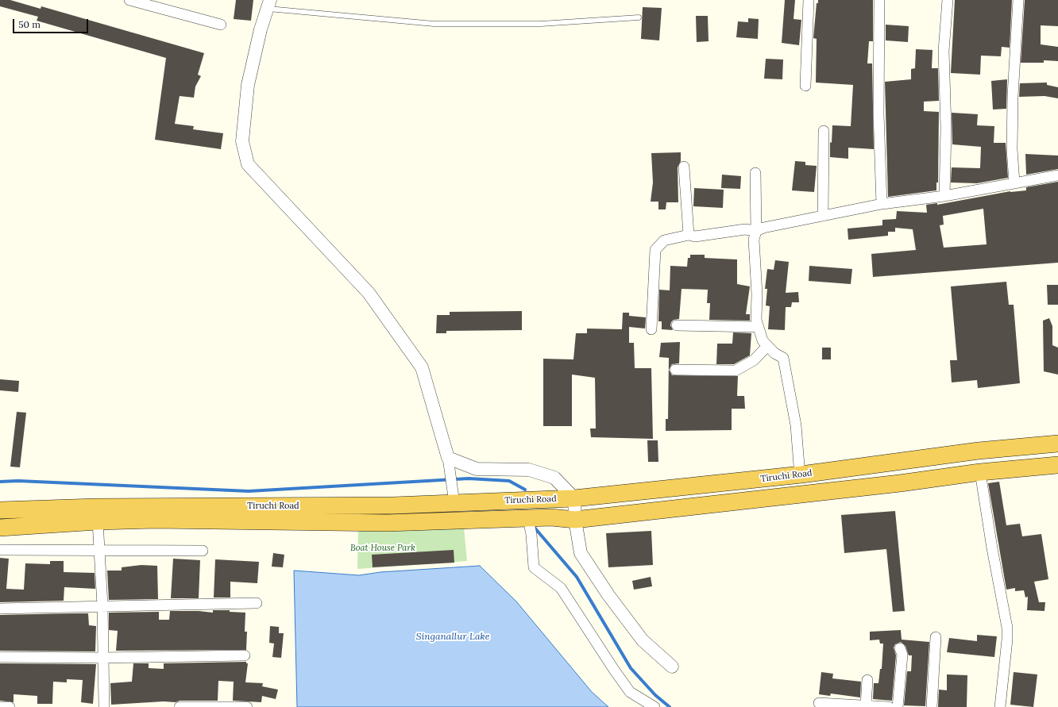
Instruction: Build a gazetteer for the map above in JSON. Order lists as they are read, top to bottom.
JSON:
{
  "streets": {
    "highway": ["Tiruchi Road"]
  },
  "water": ["Singanallur Lake"],
  "parks": ["Boat House Park"],
  "scale_bar": "50 m"
}
